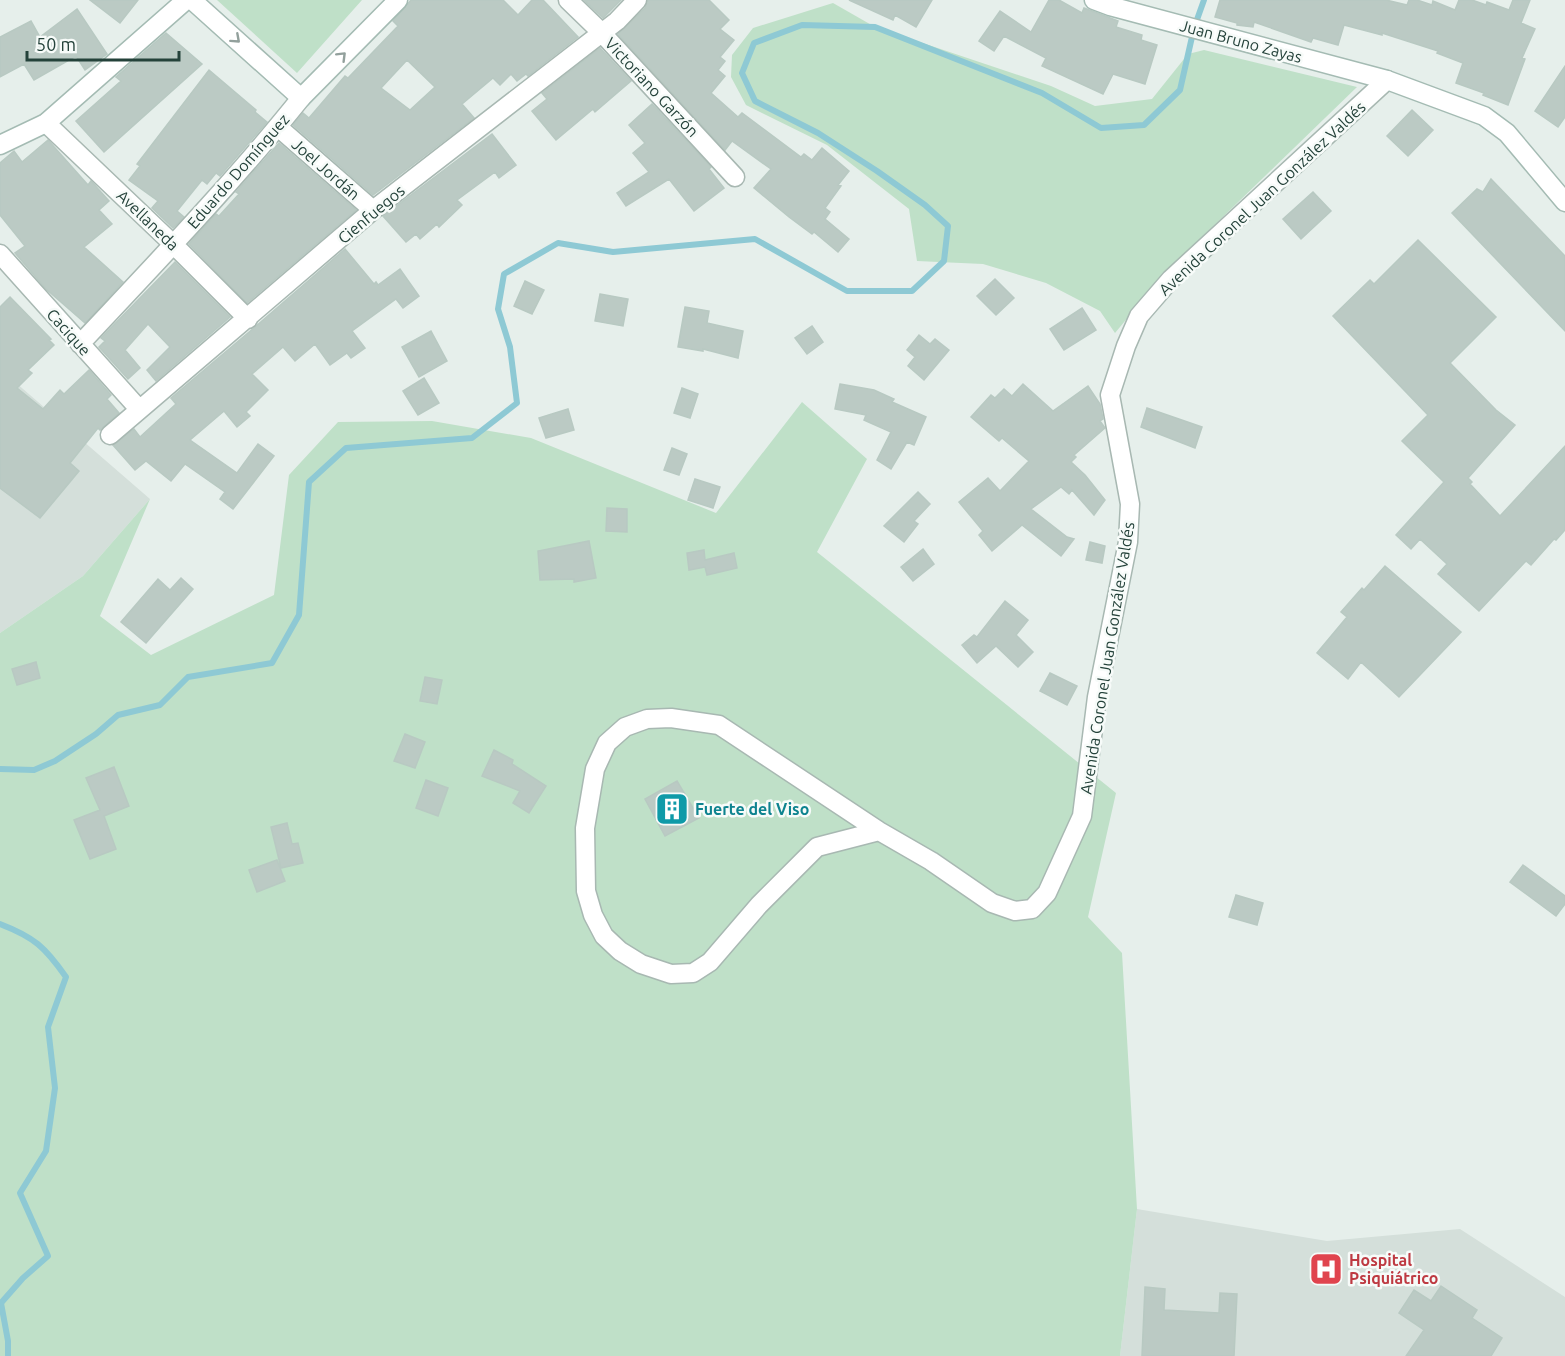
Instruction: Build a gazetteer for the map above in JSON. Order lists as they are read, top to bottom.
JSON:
{
  "streets": {
    "street": [
      "Juan Bruno Zayas",
      "Victoriano Garzón",
      "Joel Jordán",
      "Eduardo Domínguez",
      "Avenida Coronel Juan González Valdés",
      "Cienfuegos",
      "Avellaneda",
      "Cacique"
    ]
  },
  "crossings": [
    ["Juan Bruno Zayas", "Avenida Coronel Juan González Valdés"],
    ["Victoriano Garzón", "Cienfuegos"],
    ["Joel Jordán", "Eduardo Domínguez"],
    ["Joel Jordán", "Cienfuegos"],
    ["Eduardo Domínguez", "Avellaneda"],
    ["Eduardo Domínguez", "Cacique"],
    ["Cienfuegos", "Avellaneda"],
    ["Cienfuegos", "Cacique"]
  ],
  "places": {
    "building": ["Fuerte del Viso"],
    "hospital": ["Hospital Psiquiátrico"]
  },
  "scale_bar": "50 m"
}
